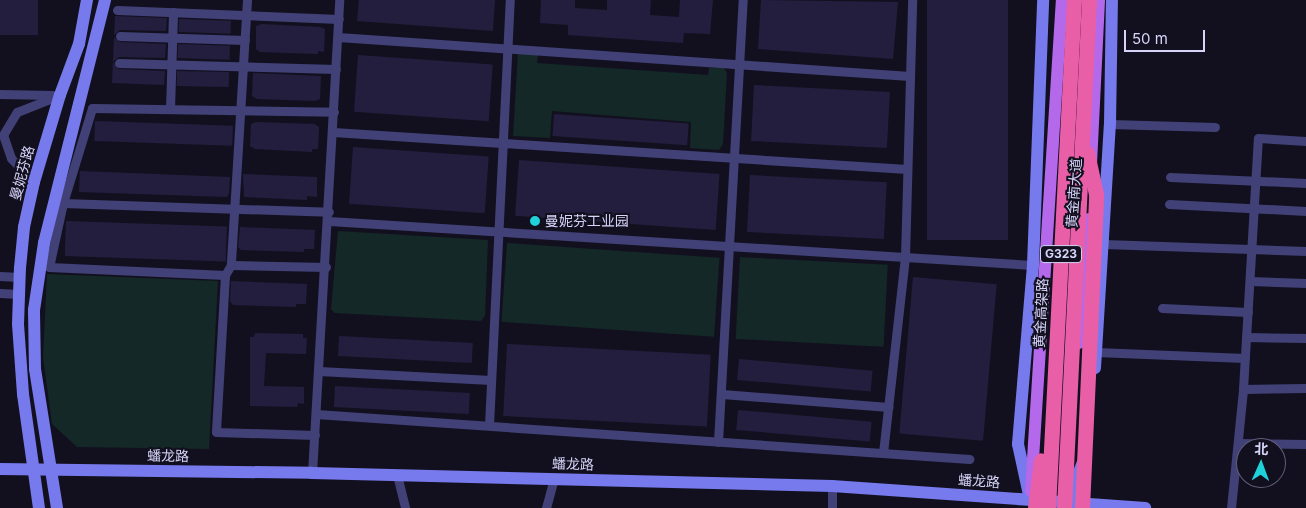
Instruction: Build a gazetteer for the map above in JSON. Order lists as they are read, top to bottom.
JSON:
{
  "streets": {
    "highway": ["G323", "黄金高架路"],
    "main road": ["黄金南大道"],
    "street": ["曼妮芬路", "蟠龙路"]
  },
  "crossings": [
    ["曼妮芬路", "蟠龙路"],
    ["黄金南大道", "G323"],
    ["黄金南大道", "蟠龙路"],
    ["G323", "蟠龙路"]
  ],
  "places": ["曼妮芬工业园"],
  "scale_bar": "50 m",
  "north": "top"
}
